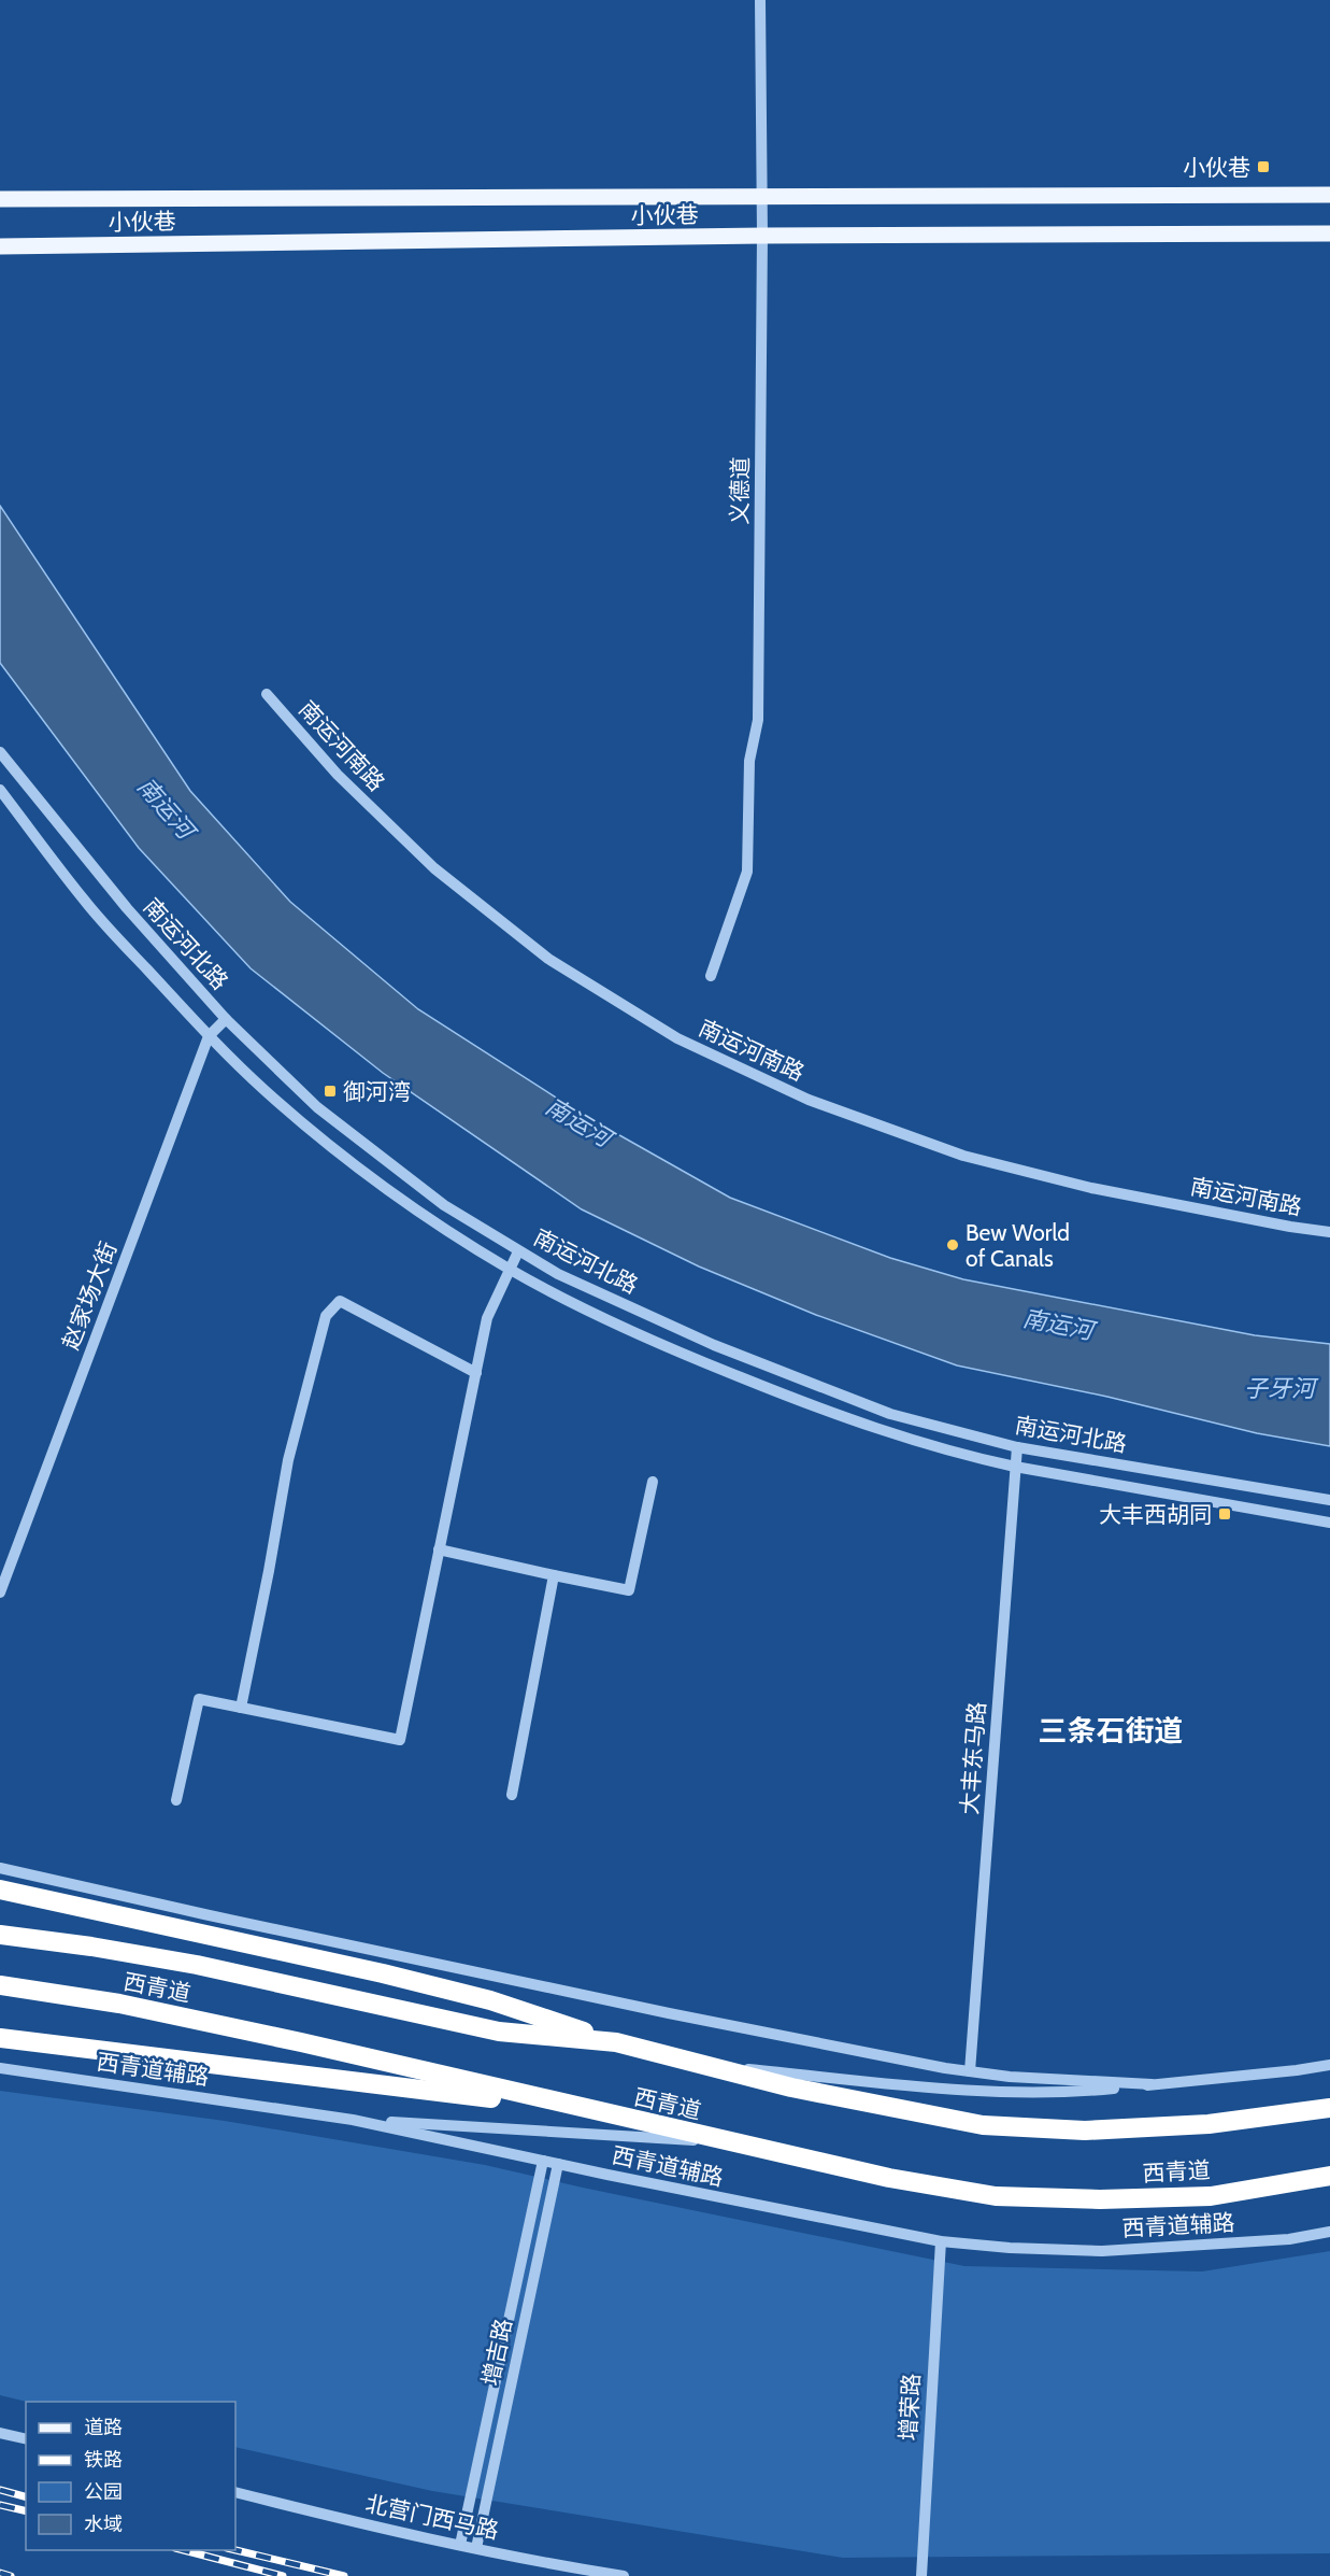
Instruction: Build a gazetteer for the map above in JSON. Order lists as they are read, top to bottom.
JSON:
{
  "streets": {
    "highway": ["西青道"],
    "main road": ["小伙巷"],
    "street": [
      "义德道",
      "南运河南路",
      "南运河北路",
      "赵家场大街",
      "大丰东马路",
      "西青道辅路",
      "增吉路",
      "增荣路",
      "北营门西马路"
    ]
  },
  "crossings": [
    ["小伙巷", "义德道"],
    ["南运河北路", "赵家场大街"],
    ["南运河北路", "大丰东马路"],
    ["西青道辅路", "增吉路"],
    ["西青道辅路", "增荣路"],
    ["增吉路", "北营门西马路"]
  ],
  "districts": ["三条石街道"],
  "water": ["南运河", "子牙河"],
  "places": {
    "transit": ["小伙巷", "御河湾", "大丰西胡同"],
    "other": ["Bew World of Canals"]
  },
  "legend": [
    "道路",
    "铁路",
    "公园",
    "水域"
  ]
}
